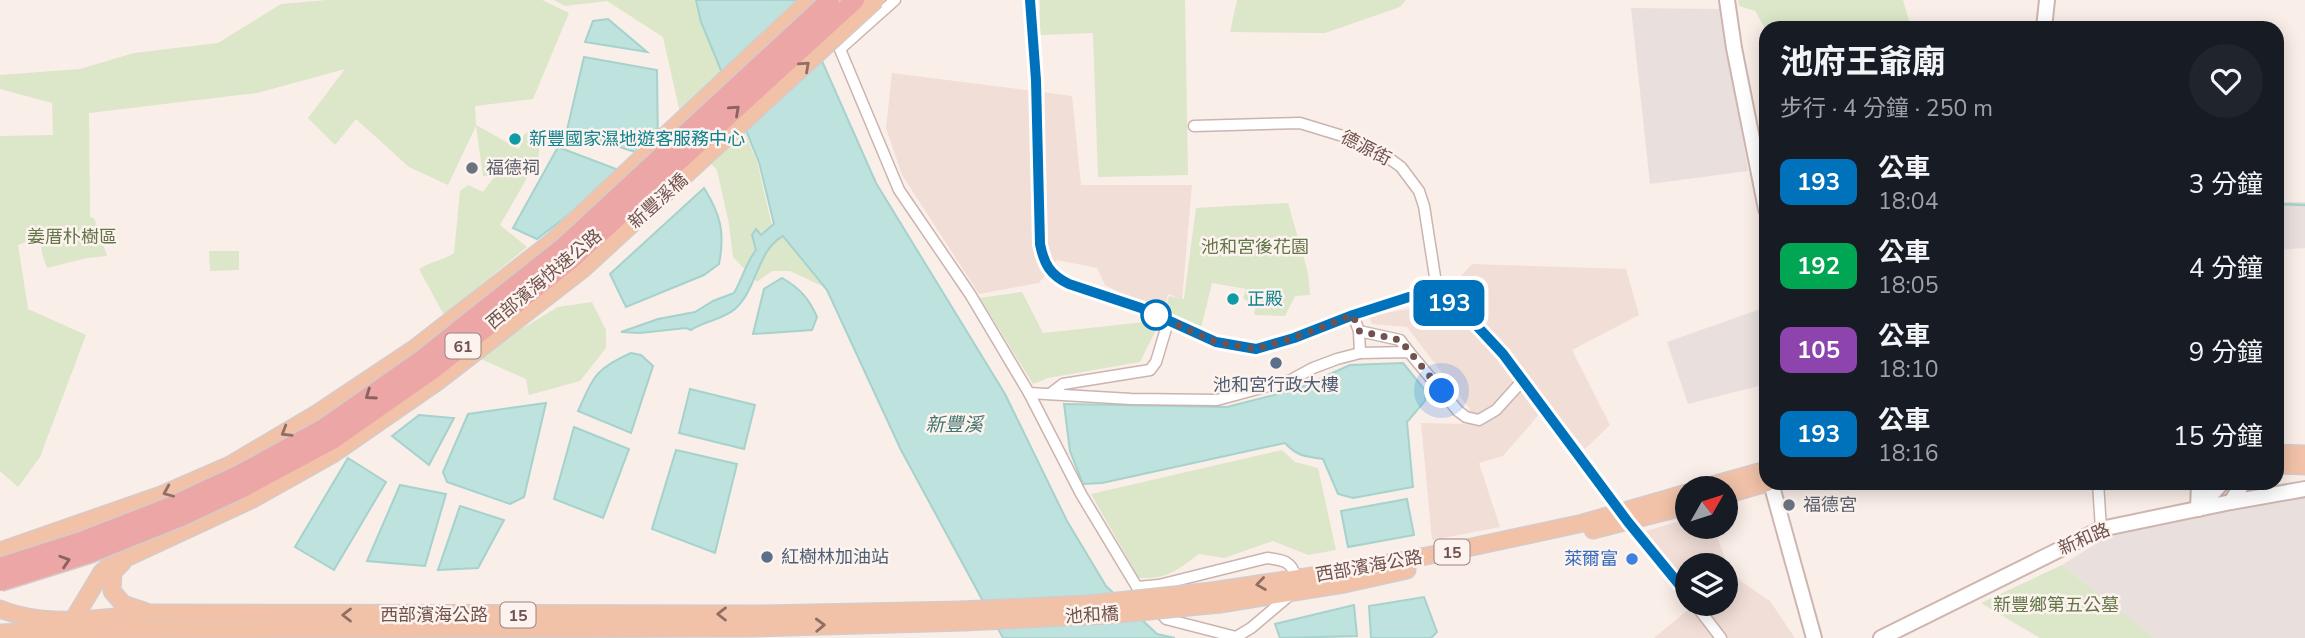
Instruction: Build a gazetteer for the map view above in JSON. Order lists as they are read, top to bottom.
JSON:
{
  "streets": {
    "highway": ["西部濱海快速公路", "61"],
    "main road": [
      "新豐溪橋",
      "15",
      "西部濱海公路",
      "池和橋"
    ],
    "street": ["德源街", "新和路"]
  },
  "crossings": [
    ["新豐溪橋", "61"],
    ["61", "西部濱海公路"],
    ["西部濱海公路", "池和橋"]
  ],
  "water": ["新豐溪"],
  "parks": ["姜厝朴樹區", "池和宮後花園", "新豐鄉第五公墓"],
  "places": [
    "新豐國家濕地遊客服務中心",
    "福德祠",
    "正殿",
    "池和宮行政大樓",
    "福德宮",
    "紅樹林加油站",
    "萊爾富"
  ],
  "lines": ["bus line 193"],
  "north": "top right",
  "page": {
    "on_map": "193",
    "heading": ["池府王爺廟", "步行 · 4 分鐘 · 250 m"],
    "list": [
      {
        "mark": "193",
        "name": "公車",
        "note": "18:04",
        "value": "3 分鐘"
      },
      {
        "mark": "192",
        "name": "公車",
        "note": "18:05",
        "value": "4 分鐘"
      },
      {
        "mark": "105",
        "name": "公車",
        "note": "18:10",
        "value": "9 分鐘"
      },
      {
        "mark": "193",
        "name": "公車",
        "note": "18:16",
        "value": "15 分鐘"
      }
    ]
  }
}
